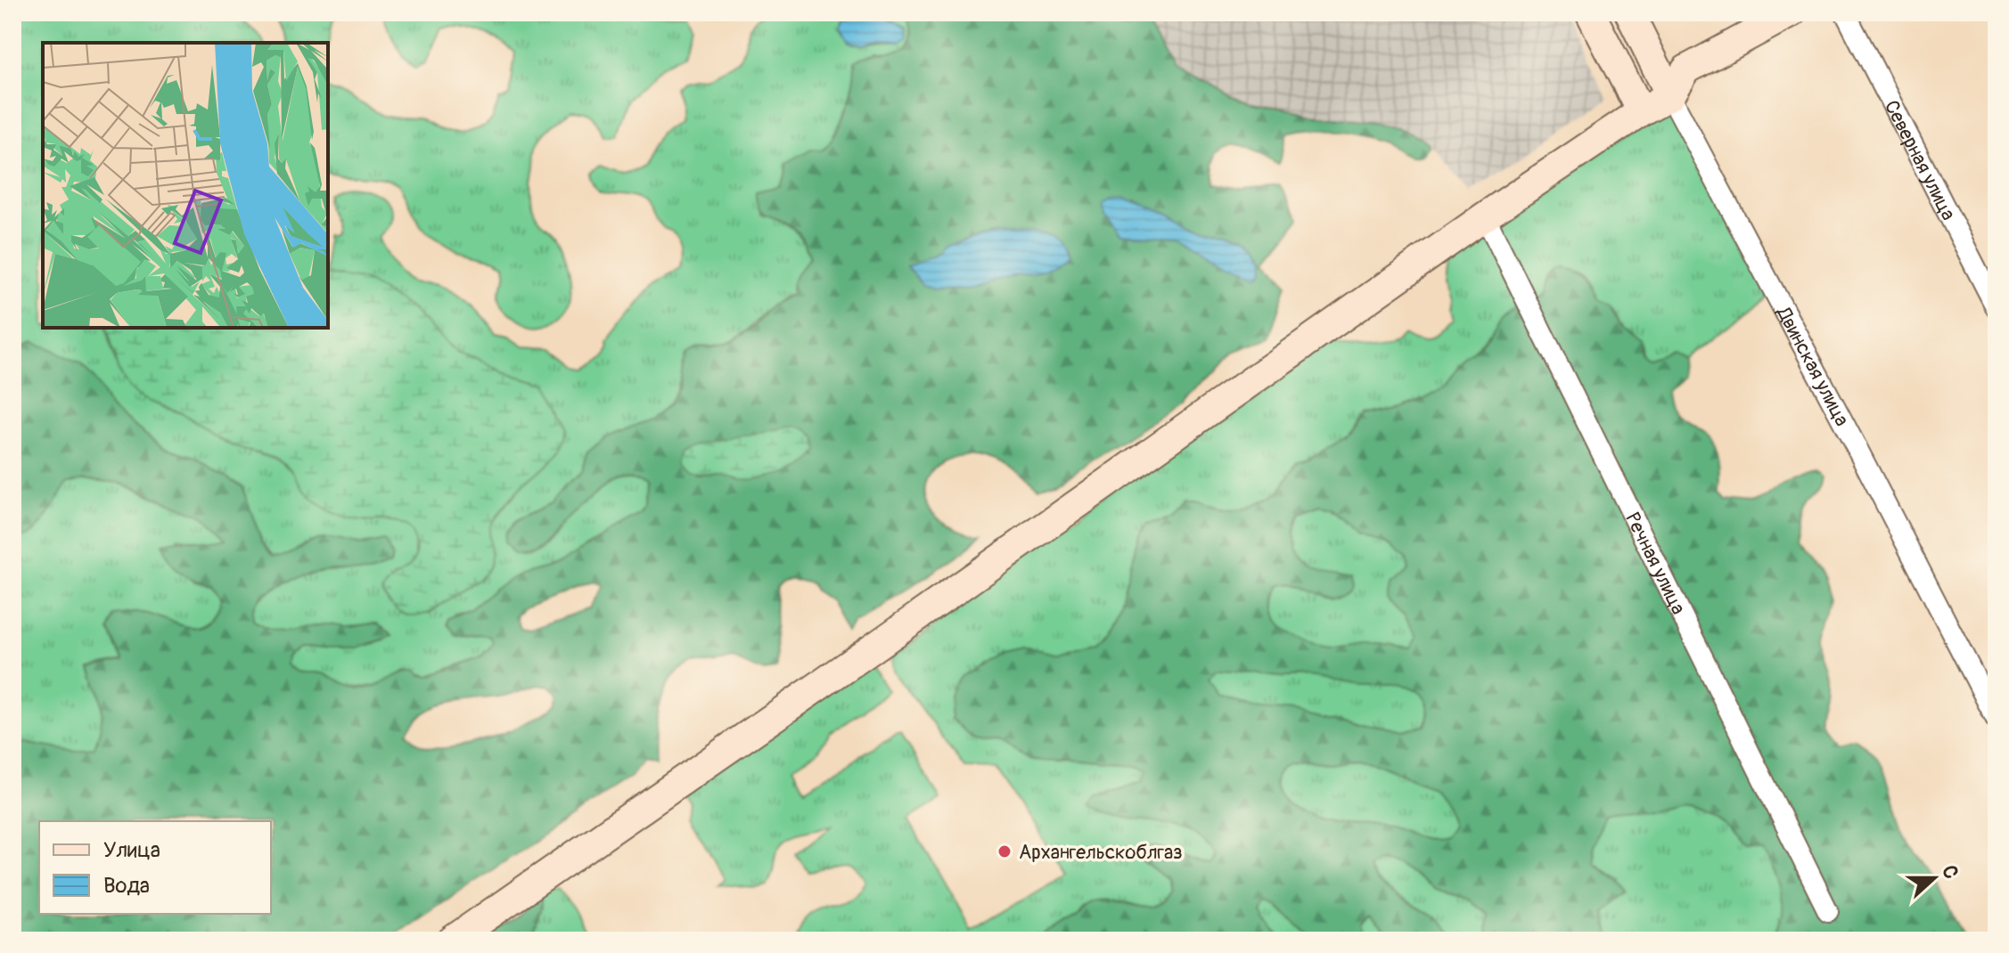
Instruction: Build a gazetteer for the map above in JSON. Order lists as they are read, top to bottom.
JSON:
{
  "streets": {
    "main road": ["Двинская улица"],
    "street": ["Северная улица", "Речная улица"]
  },
  "places": ["Архангельскоблгаз"],
  "legend": ["Улица", "Вода"],
  "north": "right"
}
